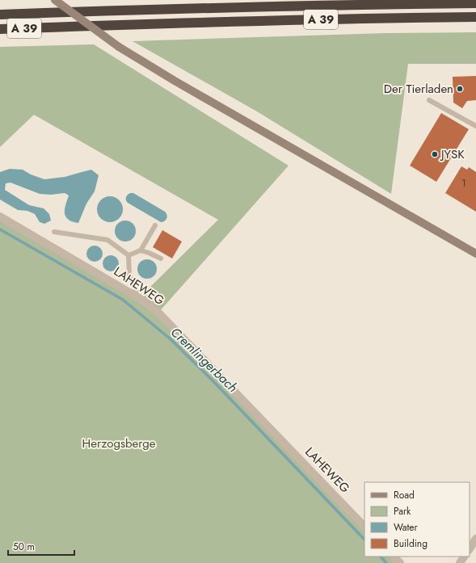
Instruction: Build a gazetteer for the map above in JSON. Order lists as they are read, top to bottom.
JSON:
{
  "streets": {
    "highway": ["A 39"],
    "street": ["LAHEWEG"]
  },
  "water": ["Cremlingerbach"],
  "parks": ["Herzogsberge"],
  "places": ["Der Tierladen", "JYSK"],
  "house_numbers": ["1"],
  "legend": [
    "Road",
    "Park",
    "Water",
    "Building"
  ],
  "scale_bar": "50 m"
}
